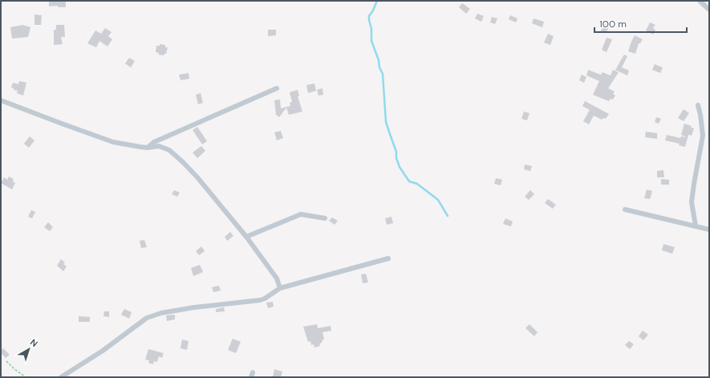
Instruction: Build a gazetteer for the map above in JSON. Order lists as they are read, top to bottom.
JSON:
{
  "scale_bar": "100 m",
  "north": "top right"
}
